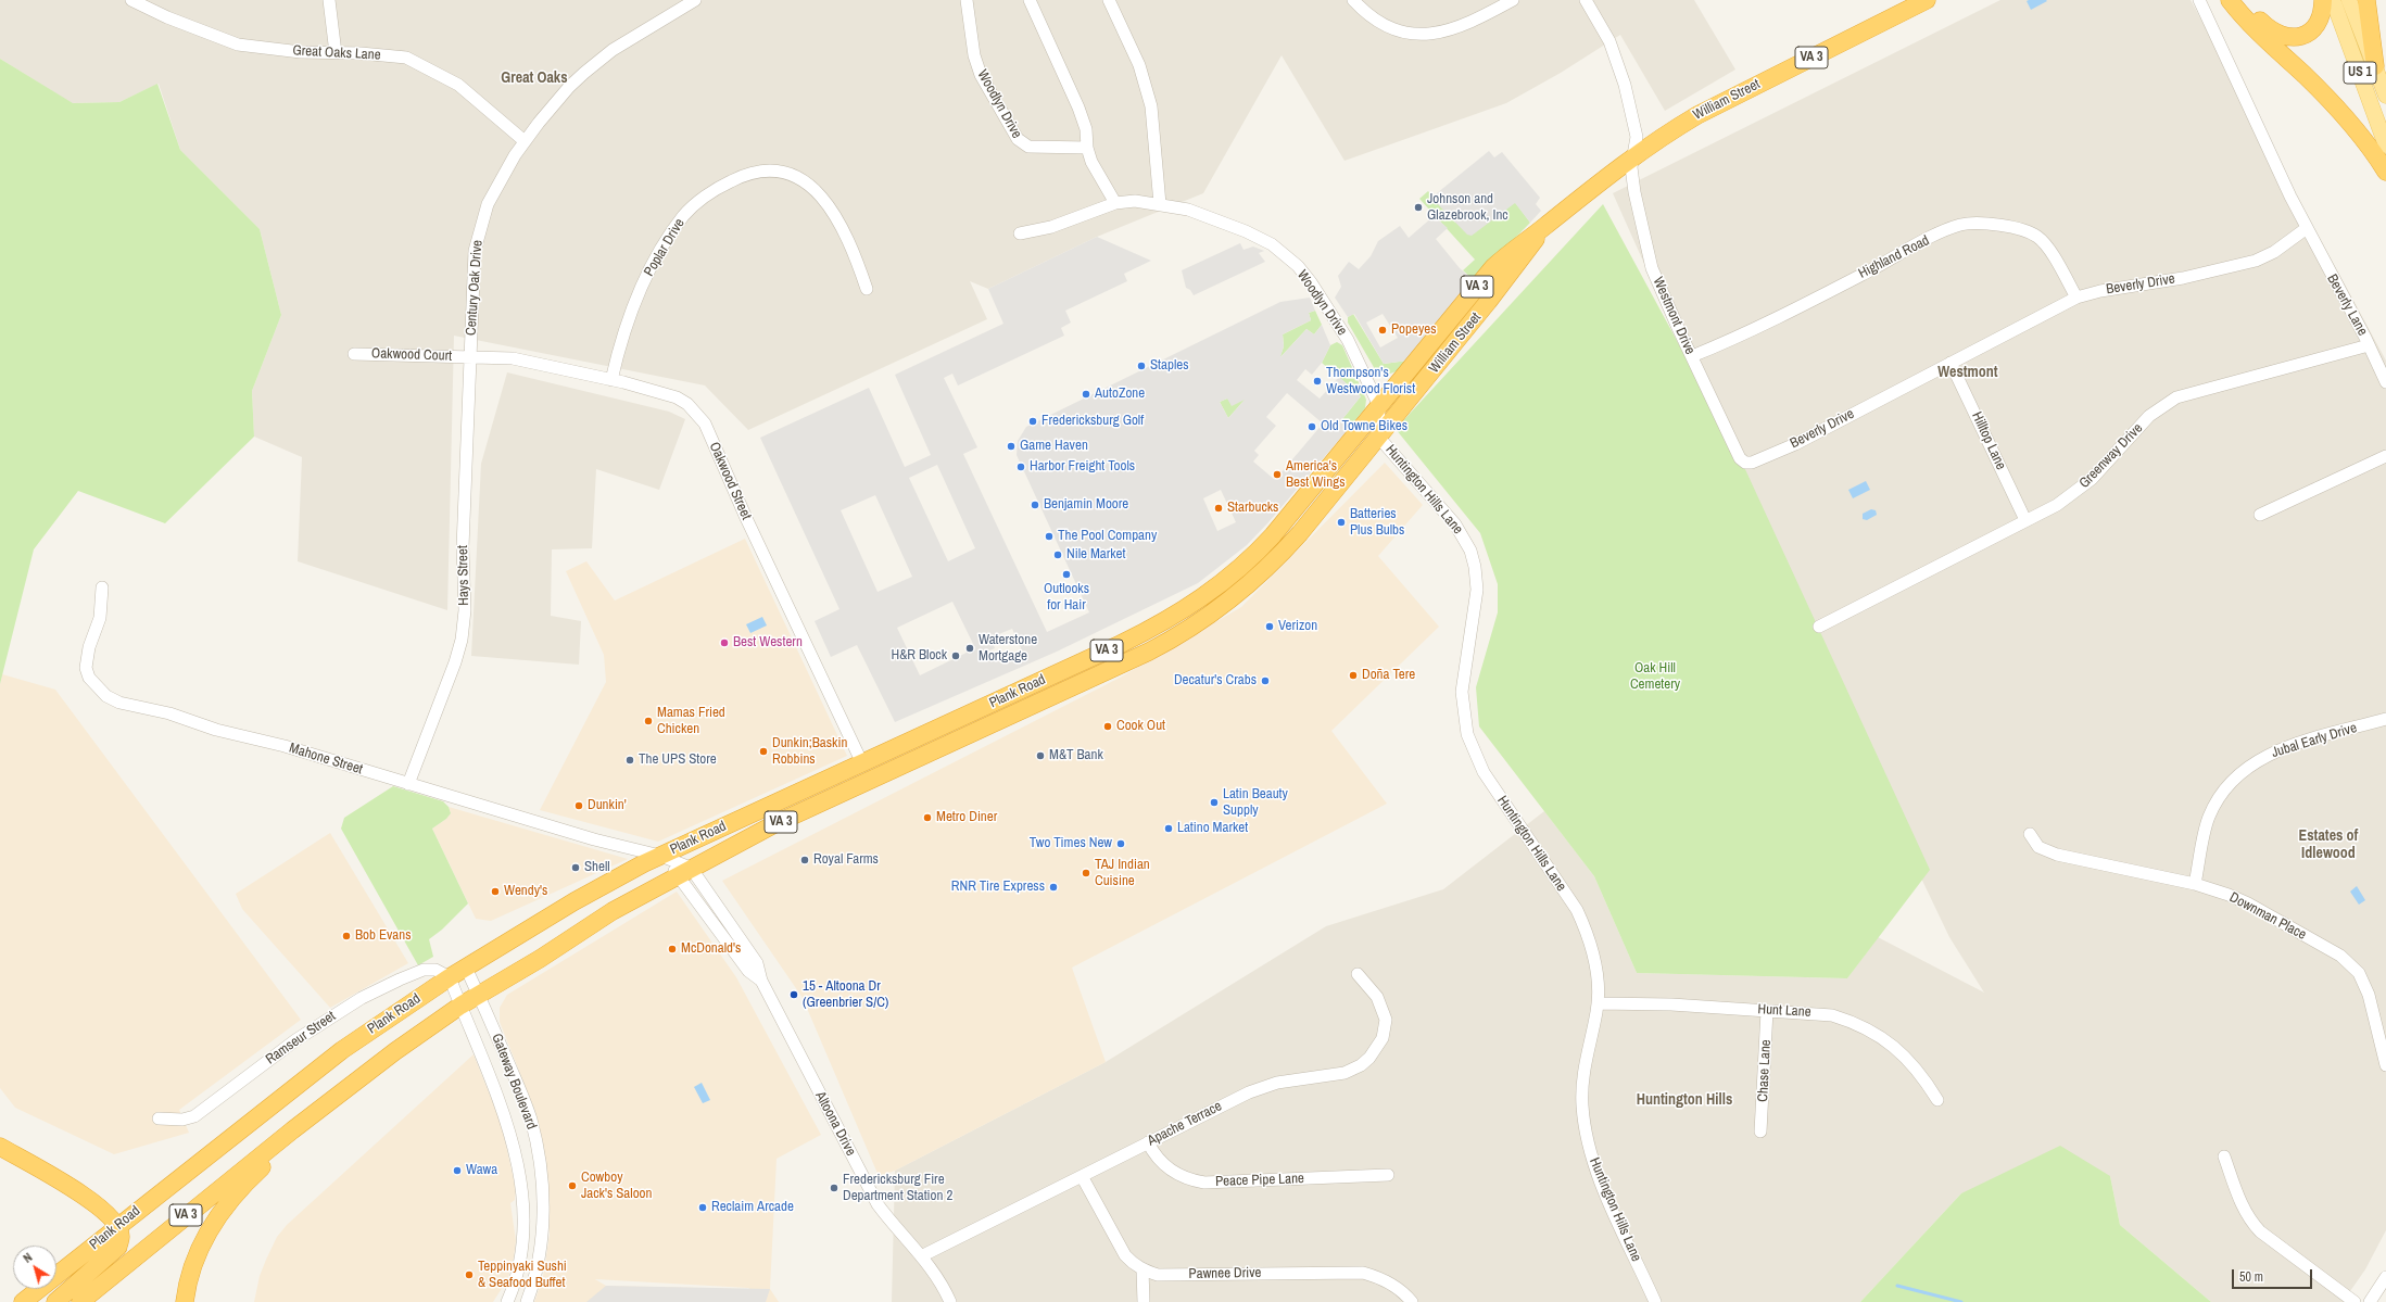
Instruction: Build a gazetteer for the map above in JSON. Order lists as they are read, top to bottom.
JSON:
{
  "streets": {
    "highway": ["VA 3", "William Street", "Plank Road"],
    "main road": ["US 1"],
    "street": [
      "Great Oaks Lane",
      "Woodlyn Drive",
      "Poplar Drive",
      "Highland Road",
      "Beverly Drive",
      "Century Oak Drive",
      "Beverly Lane",
      "Westmont Drive",
      "Oakwood Court",
      "Hilltop Lane",
      "Greenway Drive",
      "Oakwood Street",
      "Huntington Hills Lane",
      "Hays Street",
      "Jubal Early Drive",
      "Mahone Street",
      "Downman Place",
      "Hunt Lane",
      "Ramseur Street",
      "Chase Lane",
      "Gateway Boulevard",
      "Altoona Drive",
      "Apache Terrace",
      "Peace Pipe Lane",
      "Pawnee Drive"
    ]
  },
  "crossings": [
    ["Great Oaks Lane", "Century Oak Drive"],
    ["William Street", "Woodlyn Drive"],
    ["William Street", "Westmont Drive"],
    ["William Street", "Huntington Hills Lane"],
    ["William Street", "Plank Road"],
    ["Woodlyn Drive", "Huntington Hills Lane"],
    ["Woodlyn Drive", "Plank Road"],
    ["Poplar Drive", "Oakwood Street"],
    ["Highland Road", "Beverly Drive"],
    ["Highland Road", "Westmont Drive"],
    ["Beverly Drive", "Beverly Lane"],
    ["Beverly Drive", "Westmont Drive"],
    ["Beverly Drive", "Hilltop Lane"],
    ["Century Oak Drive", "Oakwood Court"],
    ["Century Oak Drive", "Oakwood Street"],
    ["Century Oak Drive", "Hays Street"],
    ["Beverly Lane", "Greenway Drive"],
    ["Oakwood Court", "Oakwood Street"],
    ["Oakwood Court", "Hays Street"],
    ["Hilltop Lane", "Greenway Drive"],
    ["Oakwood Street", "Hays Street"],
    ["Oakwood Street", "Plank Road"],
    ["Huntington Hills Lane", "Plank Road"],
    ["Huntington Hills Lane", "Hunt Lane"],
    ["Hays Street", "Mahone Street"],
    ["Plank Road", "Mahone Street"],
    ["Plank Road", "Ramseur Street"],
    ["Plank Road", "Gateway Boulevard"],
    ["Plank Road", "Altoona Drive"],
    ["Jubal Early Drive", "Downman Place"],
    ["Hunt Lane", "Chase Lane"],
    ["Ramseur Street", "Gateway Boulevard"],
    ["Altoona Drive", "Apache Terrace"],
    ["Apache Terrace", "Peace Pipe Lane"],
    ["Apache Terrace", "Pawnee Drive"]
  ],
  "districts": [
    "Great Oaks",
    "Westmont",
    "Estates of Idlewood",
    "Huntington Hills"
  ],
  "parks": ["Oak Hill Cemetery"],
  "places": [
    "Johnson and Glazebrook, Inc",
    "Popeyes",
    "Staples",
    "Thompson's Westwood Florist",
    "AutoZone",
    "Fredericksburg Golf",
    "Old Towne Bikes",
    "Game Haven",
    "Harbor Freight Tools",
    "America's Best Wings",
    "Benjamin Moore",
    "Starbucks",
    "Batteries Plus Bulbs",
    "The Pool Company",
    "Nile Market",
    "Outlooks for Hair",
    "Verizon",
    "Best Western",
    "Waterstone Mortgage",
    "H&R Block",
    "Doña Tere",
    "Decatur's Crabs",
    "Mamas Fried Chicken",
    "Cook Out",
    "Dunkin;Baskin Robbins",
    "M&T Bank",
    "The UPS Store",
    "Latin Beauty Supply",
    "Dunkin'",
    "Metro Diner",
    "Latino Market",
    "Two Times New",
    "Royal Farms",
    "Shell",
    "TAJ Indian Cuisine",
    "RNR Tire Express",
    "Wendy's",
    "Bob Evans",
    "McDonald's",
    "15 - Altoona Dr (Greenbrier S/C)",
    "Wawa",
    "Cowboy Jack's Saloon",
    "Fredericksburg Fire Department Station 2",
    "Reclaim Arcade",
    "Teppinyaki Sushi & Seafood Buffet"
  ],
  "scale_bar": "50 m",
  "north": "top left"
}
